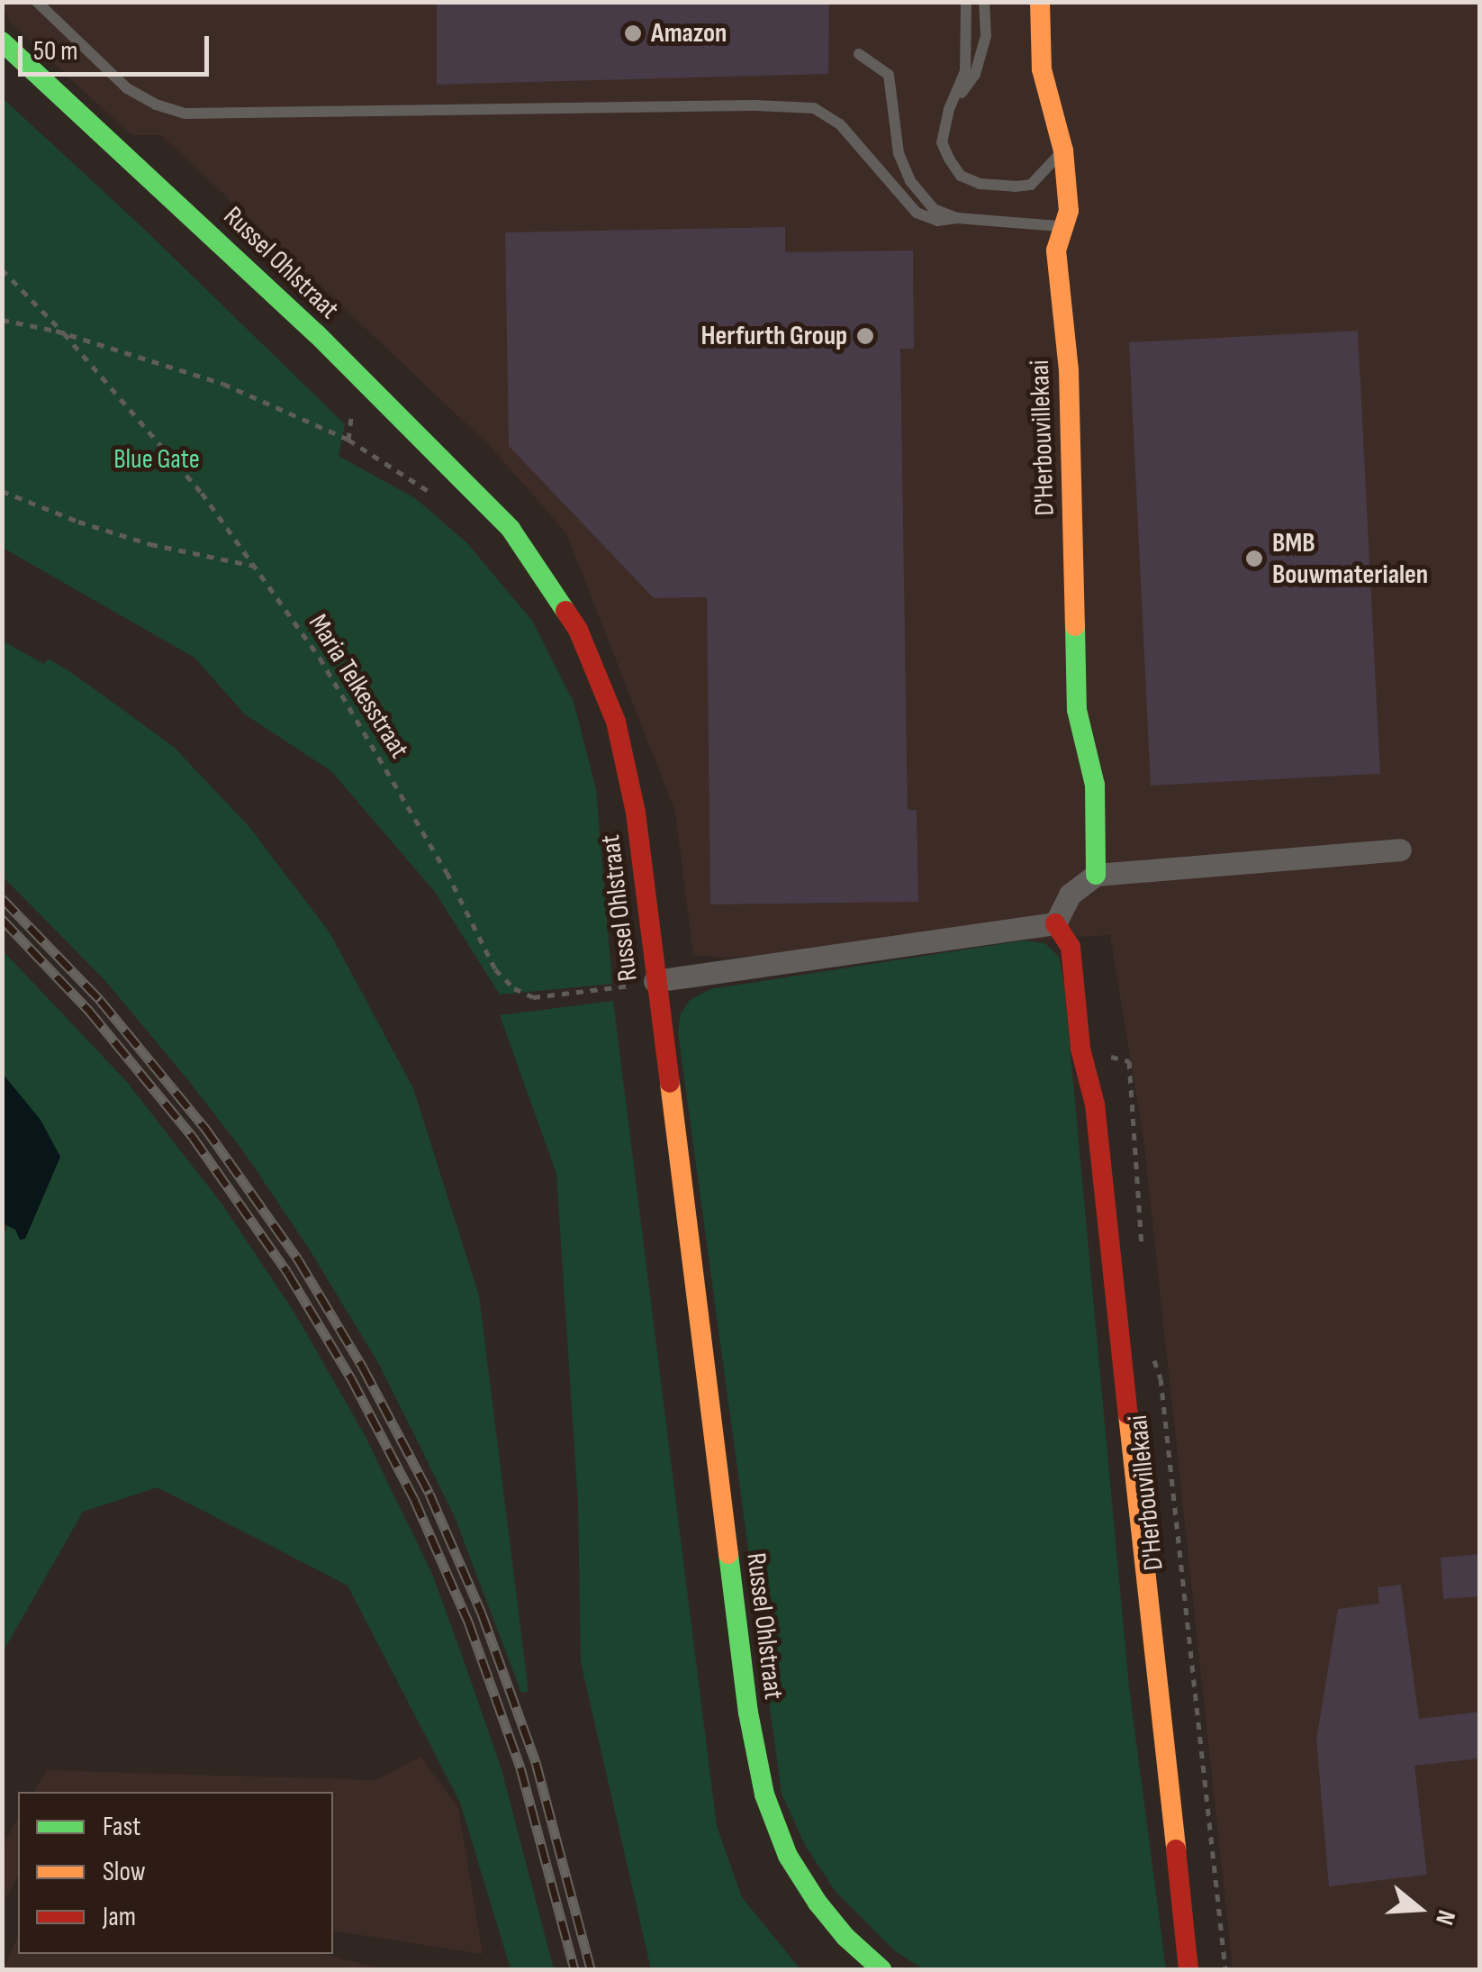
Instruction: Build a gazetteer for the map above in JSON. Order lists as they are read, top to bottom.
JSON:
{
  "streets": {
    "street": ["Russel Ohlstraat", "D'Herbouvillekaai"],
    "path": ["Maria Telkesstraat"]
  },
  "parks": ["Blue Gate"],
  "places": ["Amazon", "Herfurth Group", "BMB Bouwmaterialen"],
  "legend": ["Fast", "Slow", "Jam"],
  "scale_bar": "50 m",
  "north": "right"
}
